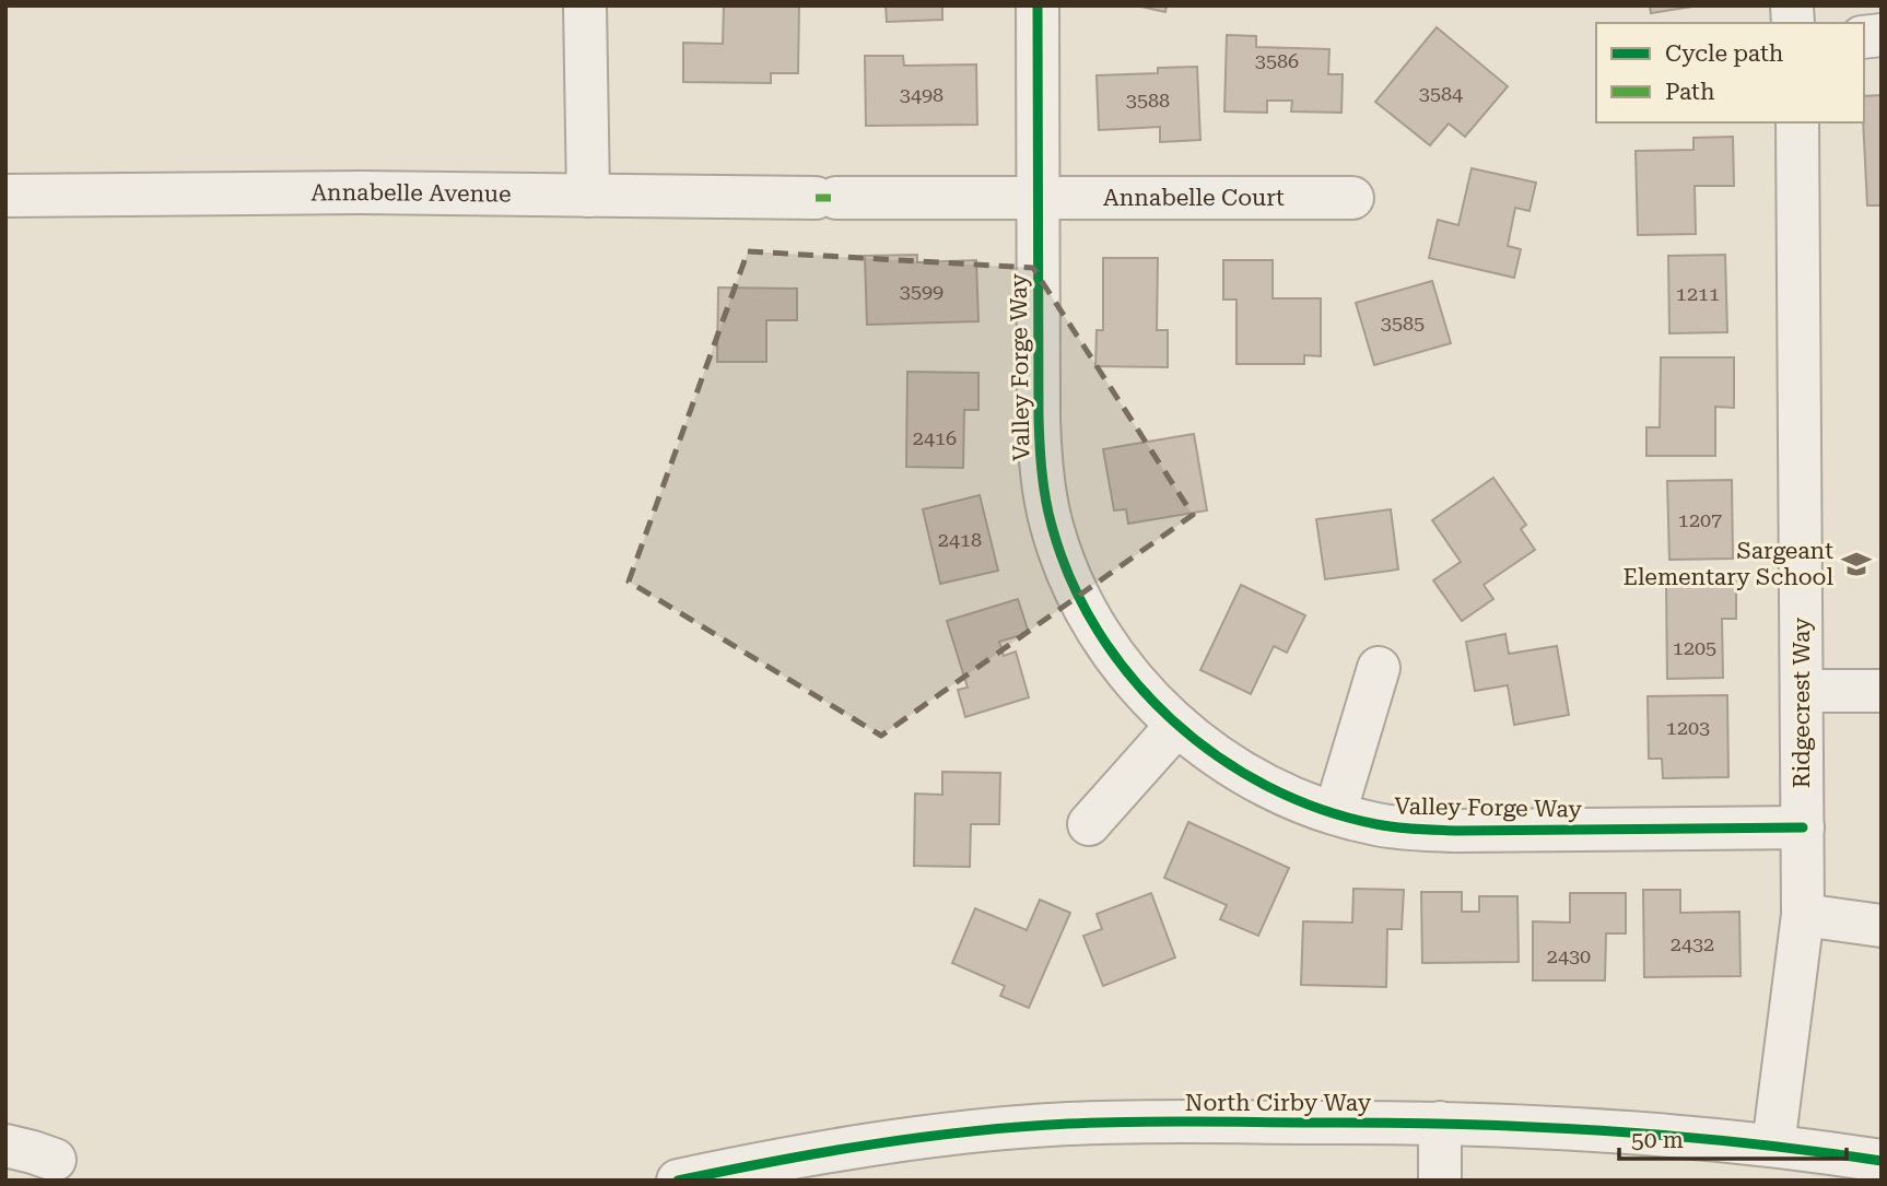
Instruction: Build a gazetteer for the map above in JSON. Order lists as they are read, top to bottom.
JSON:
{
  "streets": {
    "street": [
      "Annabelle Avenue",
      "Annabelle Court",
      "Valley Forge Way",
      "Ridgecrest Way",
      "North Cirby Way"
    ]
  },
  "crossings": [
    ["Annabelle Avenue", "Annabelle Court"],
    ["Annabelle Avenue", "Valley Forge Way"],
    ["Annabelle Court", "Valley Forge Way"],
    ["Valley Forge Way", "Ridgecrest Way"],
    ["Ridgecrest Way", "North Cirby Way"]
  ],
  "places": {
    "school or university": ["Sargeant Elementary School"]
  },
  "house_numbers": [
    "3586",
    "3584",
    "3498",
    "3588",
    "3599",
    "1211",
    "3585",
    "2416",
    "1207",
    "2418",
    "1205",
    "1203",
    "2432",
    "2430"
  ],
  "legend": ["Cycle path", "Path"],
  "scale_bar": "50 m"
}
